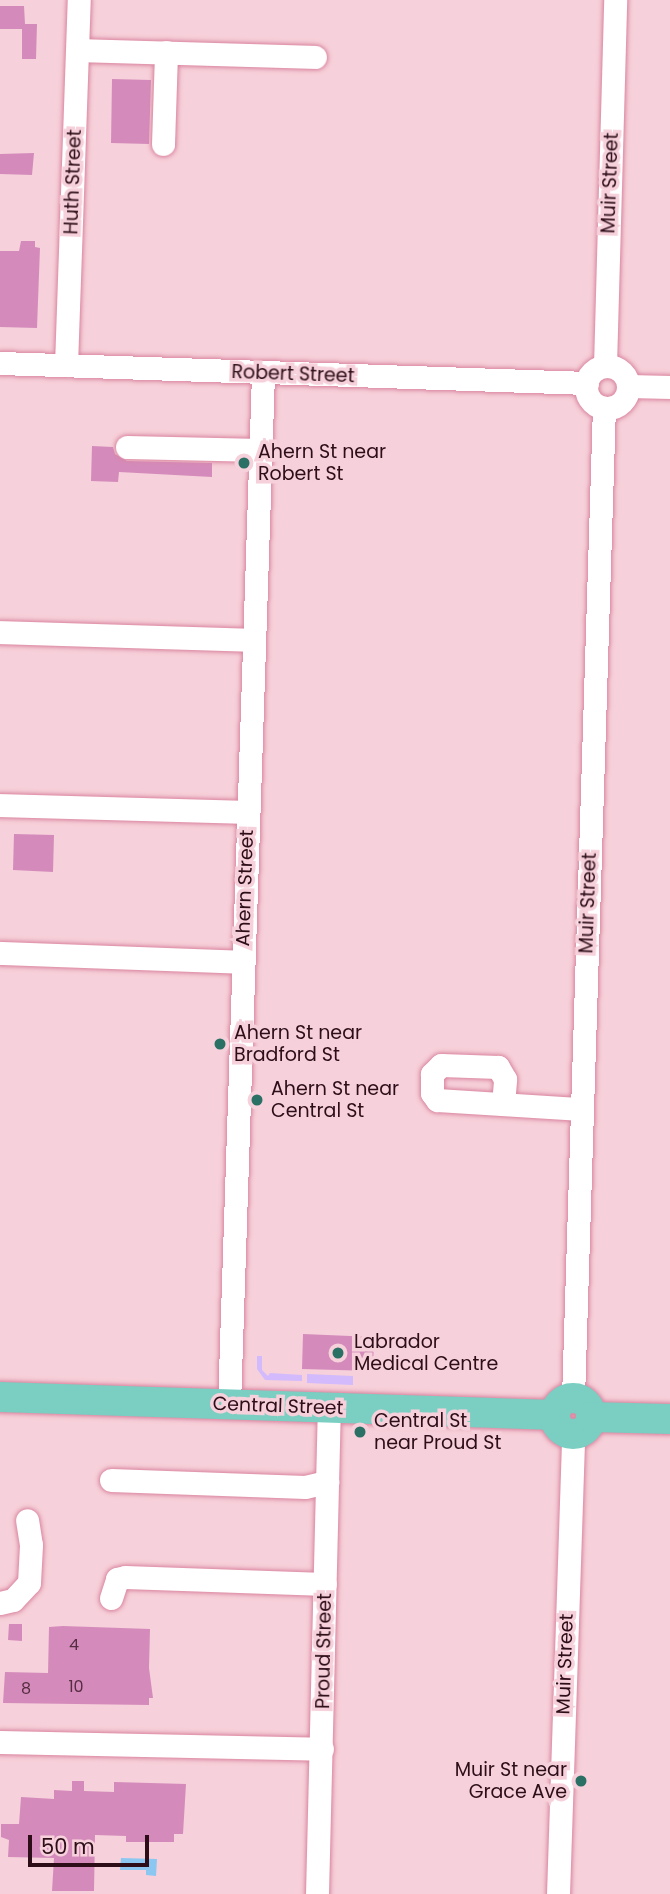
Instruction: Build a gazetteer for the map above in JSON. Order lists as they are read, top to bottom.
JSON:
{
  "streets": {
    "main road": ["Central Street"],
    "street": [
      "Huth Street",
      "Muir Street",
      "Robert Street",
      "Ahern Street",
      "Proud Street"
    ]
  },
  "crossings": [
    ["Huth Street", "Robert Street"],
    ["Muir Street", "Robert Street"],
    ["Muir Street", "Central Street"],
    ["Robert Street", "Ahern Street"],
    ["Ahern Street", "Central Street"],
    ["Central Street", "Proud Street"]
  ],
  "places": [
    "Ahern St near Robert St",
    "Ahern St near Bradford St",
    "Ahern St near Central St",
    "Labrador Medical Centre",
    "Central St near Proud St",
    "Muir St near Grace Ave"
  ],
  "house_numbers": ["4", "10", "8"],
  "scale_bar": "50 m"
}
